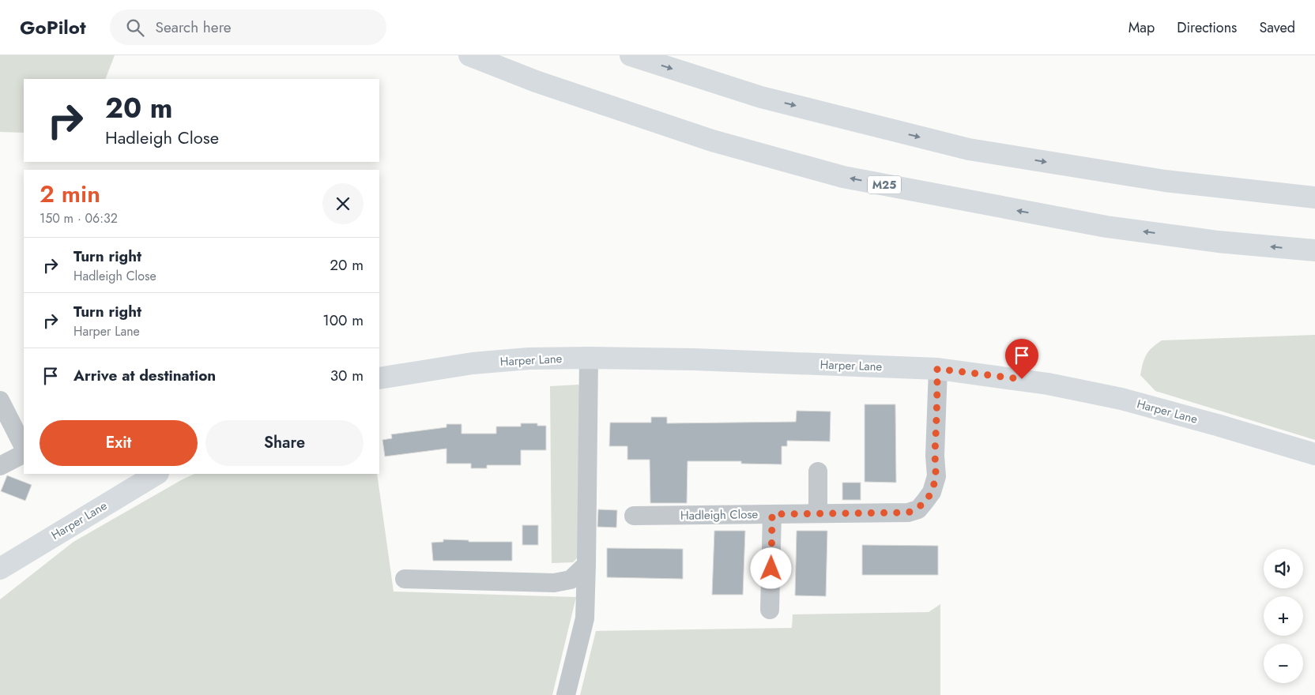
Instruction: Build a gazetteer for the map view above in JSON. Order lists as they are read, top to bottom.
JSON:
{
  "streets": {
    "main road": ["M25", "Harper Lane"],
    "street": ["Hadleigh Close"]
  },
  "crossings": [
    ["Harper Lane", "Hadleigh Close"]
  ],
  "page": {
    "header": "GoPilot",
    "search": "Search here",
    "nav": ["Map", "Directions", "Saved"],
    "turn": ["20 m", "Hadleigh Close"],
    "heading": ["2 min", "150 m · 06:32"],
    "list": [
      {
        "name": "Turn right",
        "note": "Hadleigh Close",
        "value": "20 m"
      },
      {
        "name": "Turn right",
        "note": "Harper Lane",
        "value": "100 m"
      },
      {
        "name": "Arrive at destination",
        "value": "30 m"
      }
    ],
    "buttons": ["Exit", "Share"],
    "map_buttons": ["+", "−"]
  }
}
